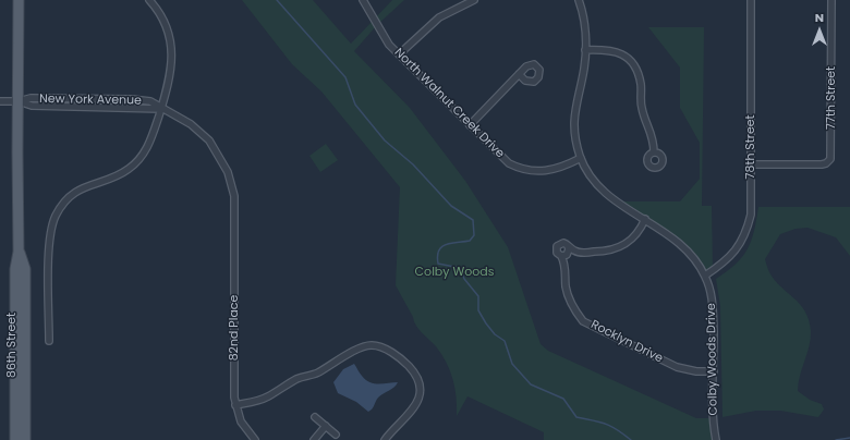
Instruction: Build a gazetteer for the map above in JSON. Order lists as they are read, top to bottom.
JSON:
{
  "streets": {
    "main road": ["86th Street"],
    "street": [
      "77th Street",
      "New York Avenue",
      "North Walnut Creek Drive",
      "78th Street",
      "82nd Place",
      "Rocklyn Drive",
      "Colby Woods Drive"
    ]
  },
  "crossings": [
    ["77th Street", "78th Street"],
    ["New York Avenue", "82nd Place"],
    ["New York Avenue", "86th Street"],
    ["North Walnut Creek Drive", "Colby Woods Drive"],
    ["78th Street", "Colby Woods Drive"],
    ["Rocklyn Drive", "Colby Woods Drive"]
  ],
  "parks": ["Colby Woods"],
  "north": "top"
}
